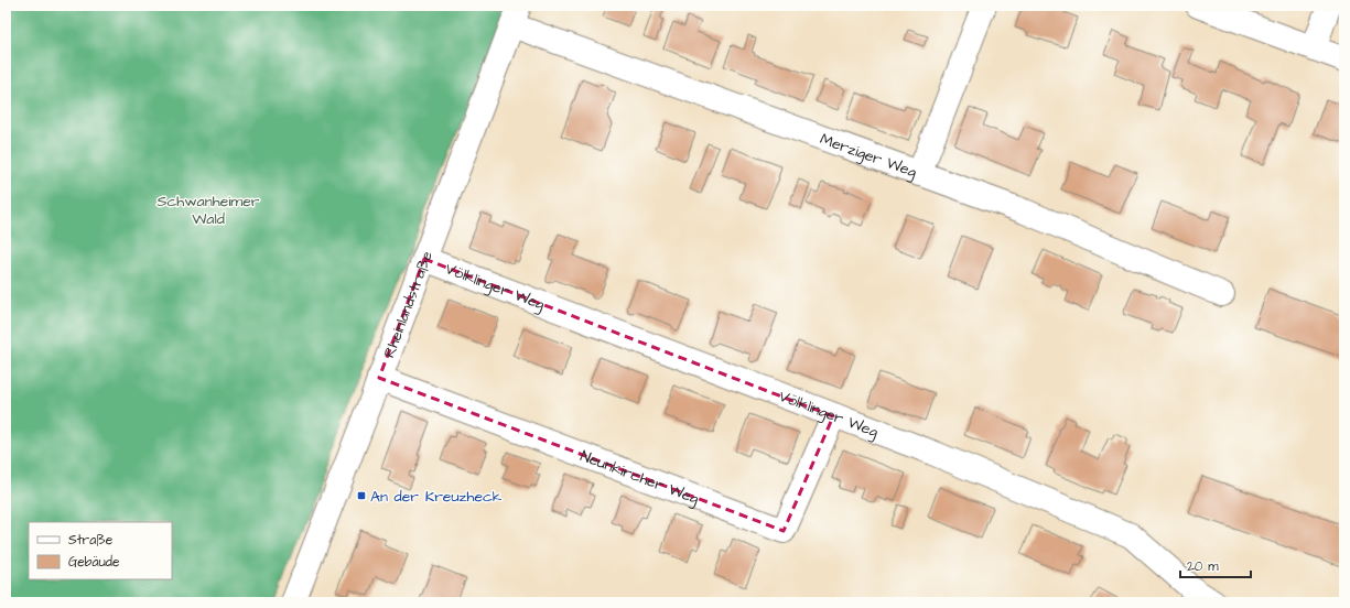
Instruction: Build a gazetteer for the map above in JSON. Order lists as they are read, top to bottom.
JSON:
{
  "streets": {
    "street": [
      "Merziger Weg",
      "Völklinger Weg",
      "Rheinlandstraße",
      "Neunkircher Weg"
    ]
  },
  "crossings": [
    ["Merziger Weg", "Rheinlandstraße"],
    ["Völklinger Weg", "Rheinlandstraße"],
    ["Völklinger Weg", "Neunkircher Weg"],
    ["Rheinlandstraße", "Neunkircher Weg"]
  ],
  "parks": ["Schwanheimer Wald"],
  "places": {
    "transit": ["An der Kreuzheck"]
  },
  "legend": ["Straße", "Gebäude"],
  "scale_bar": "20 m"
}
